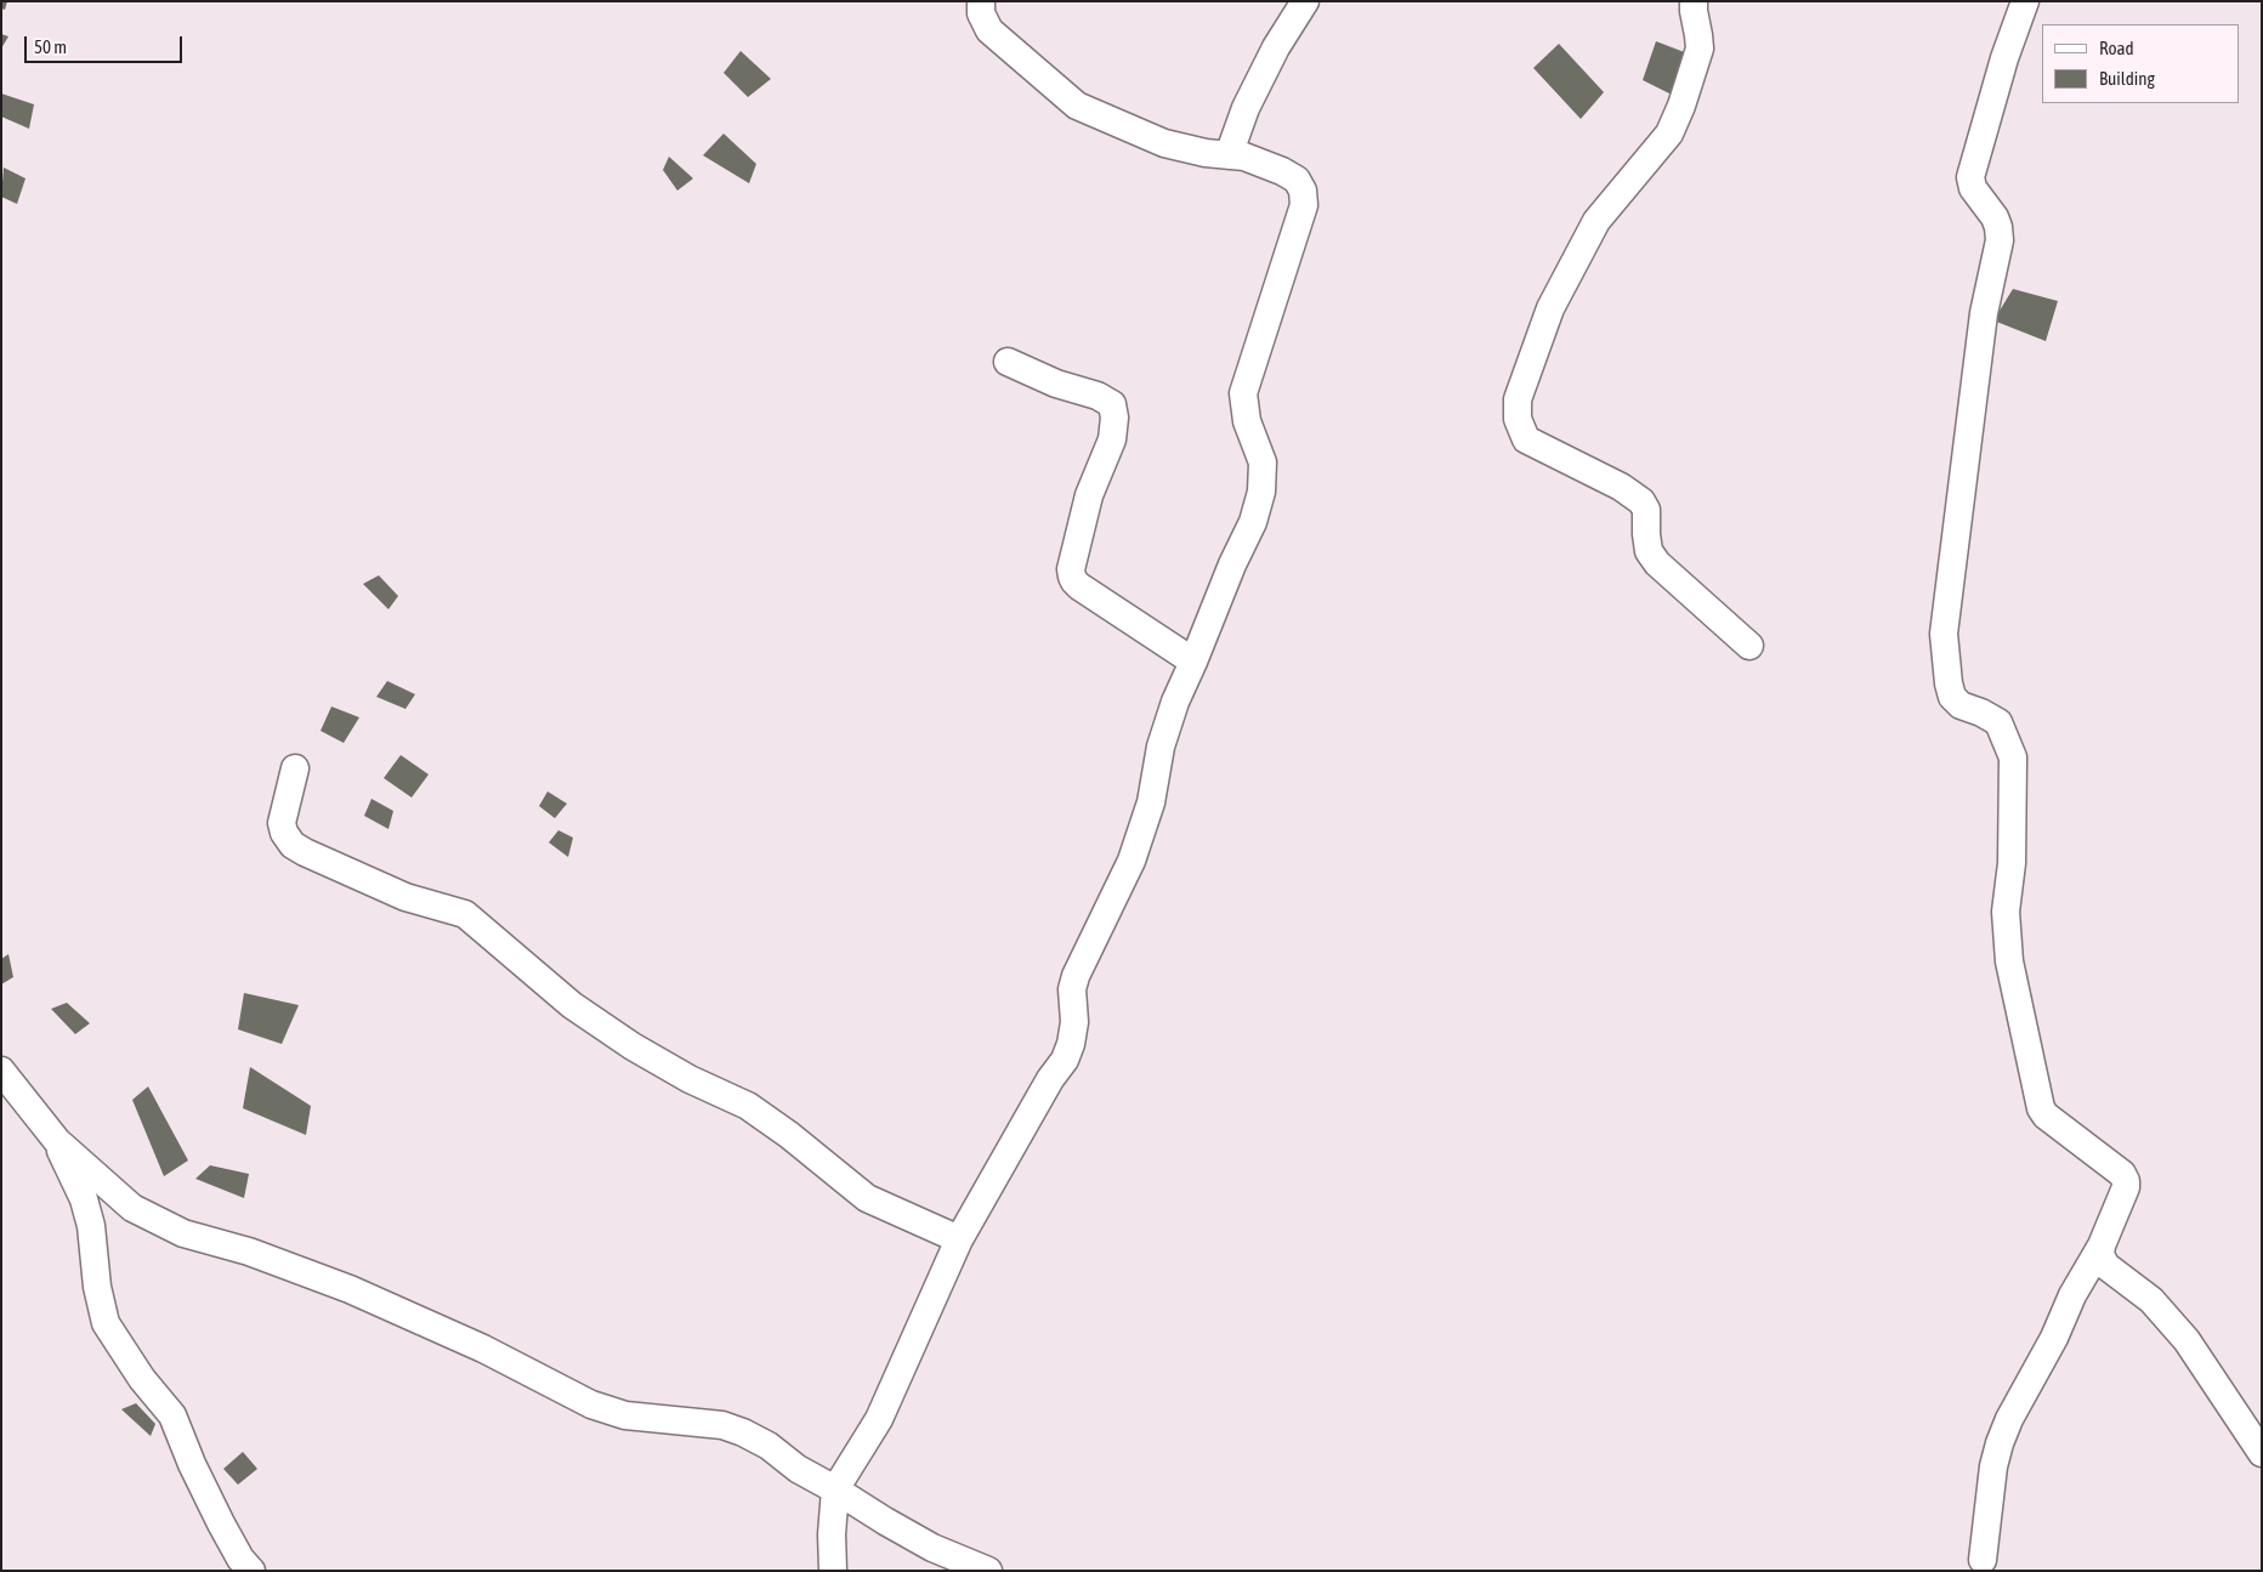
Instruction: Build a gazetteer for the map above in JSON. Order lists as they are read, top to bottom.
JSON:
{
  "legend": ["Road", "Building"],
  "scale_bar": "50 m"
}
